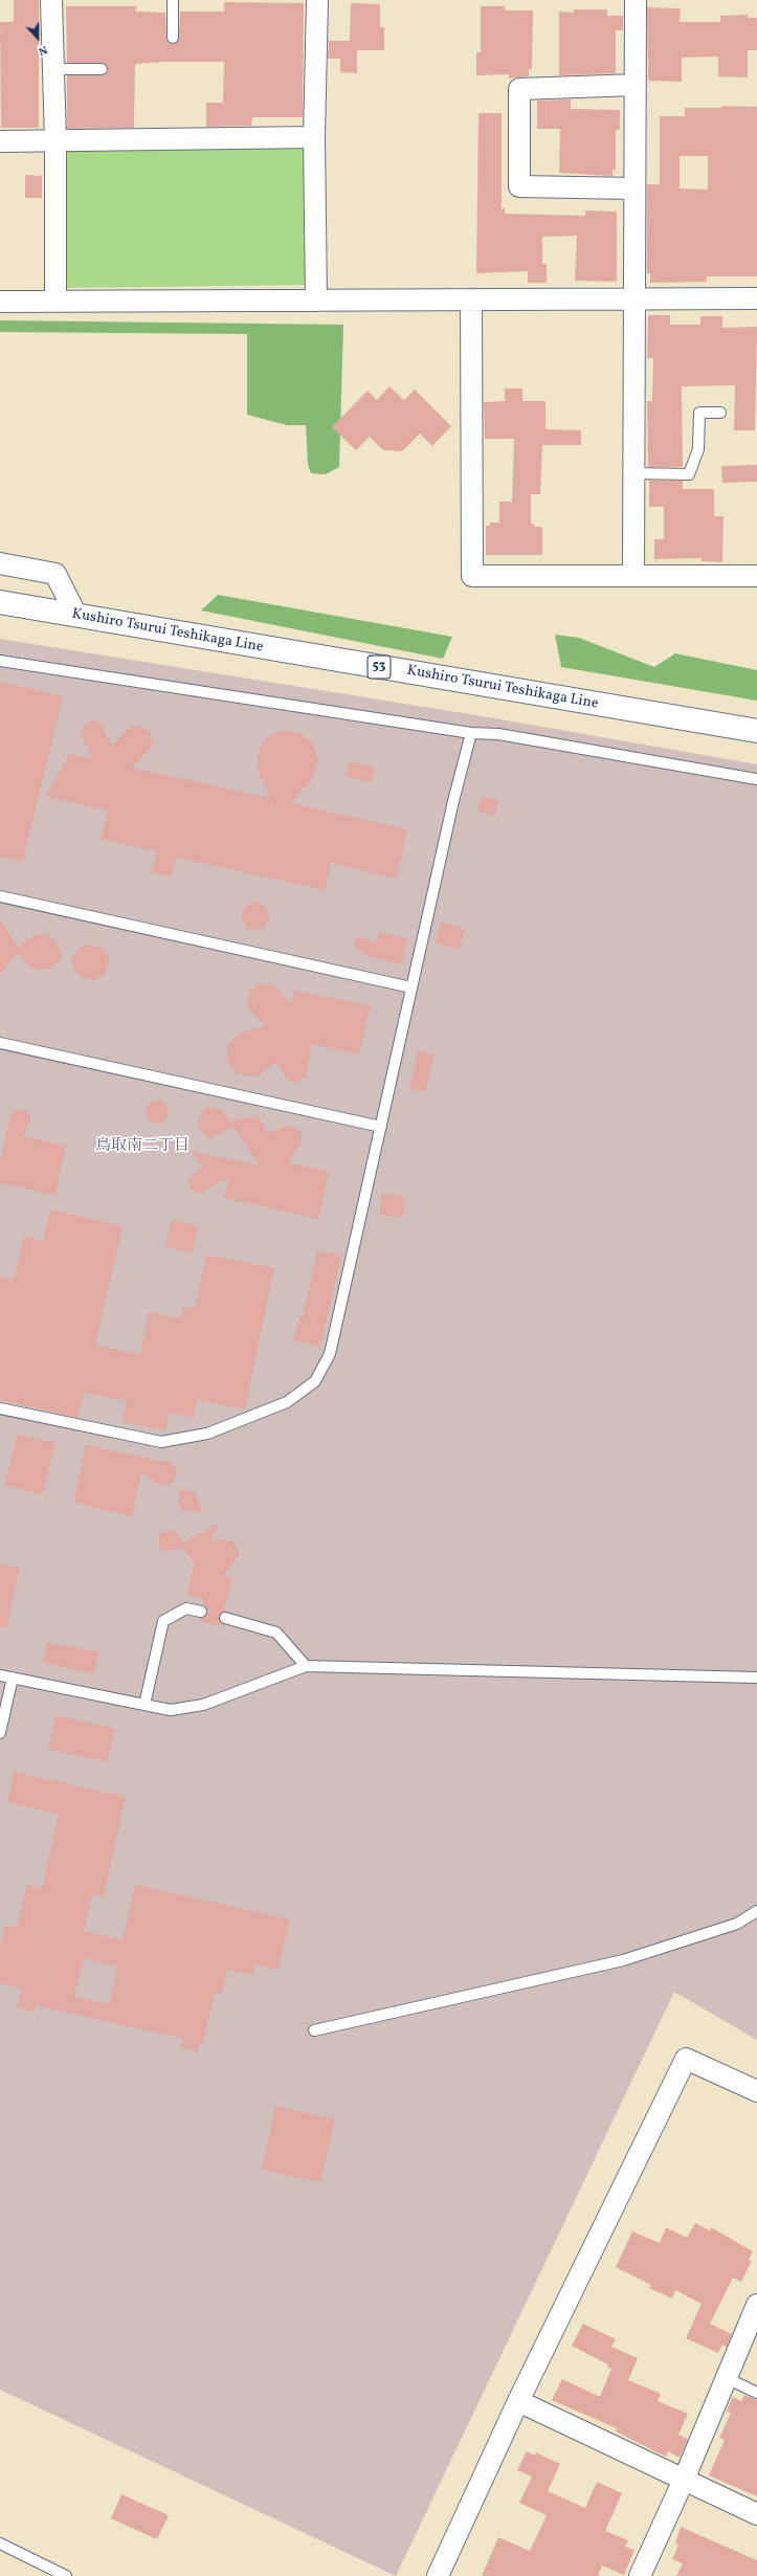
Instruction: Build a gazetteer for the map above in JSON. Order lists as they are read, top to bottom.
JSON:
{
  "streets": {
    "main road": ["Kushiro Tsurui Teshikaga Line", "53"]
  },
  "districts": ["鳥取南二丁目"],
  "north": "bottom"
}
